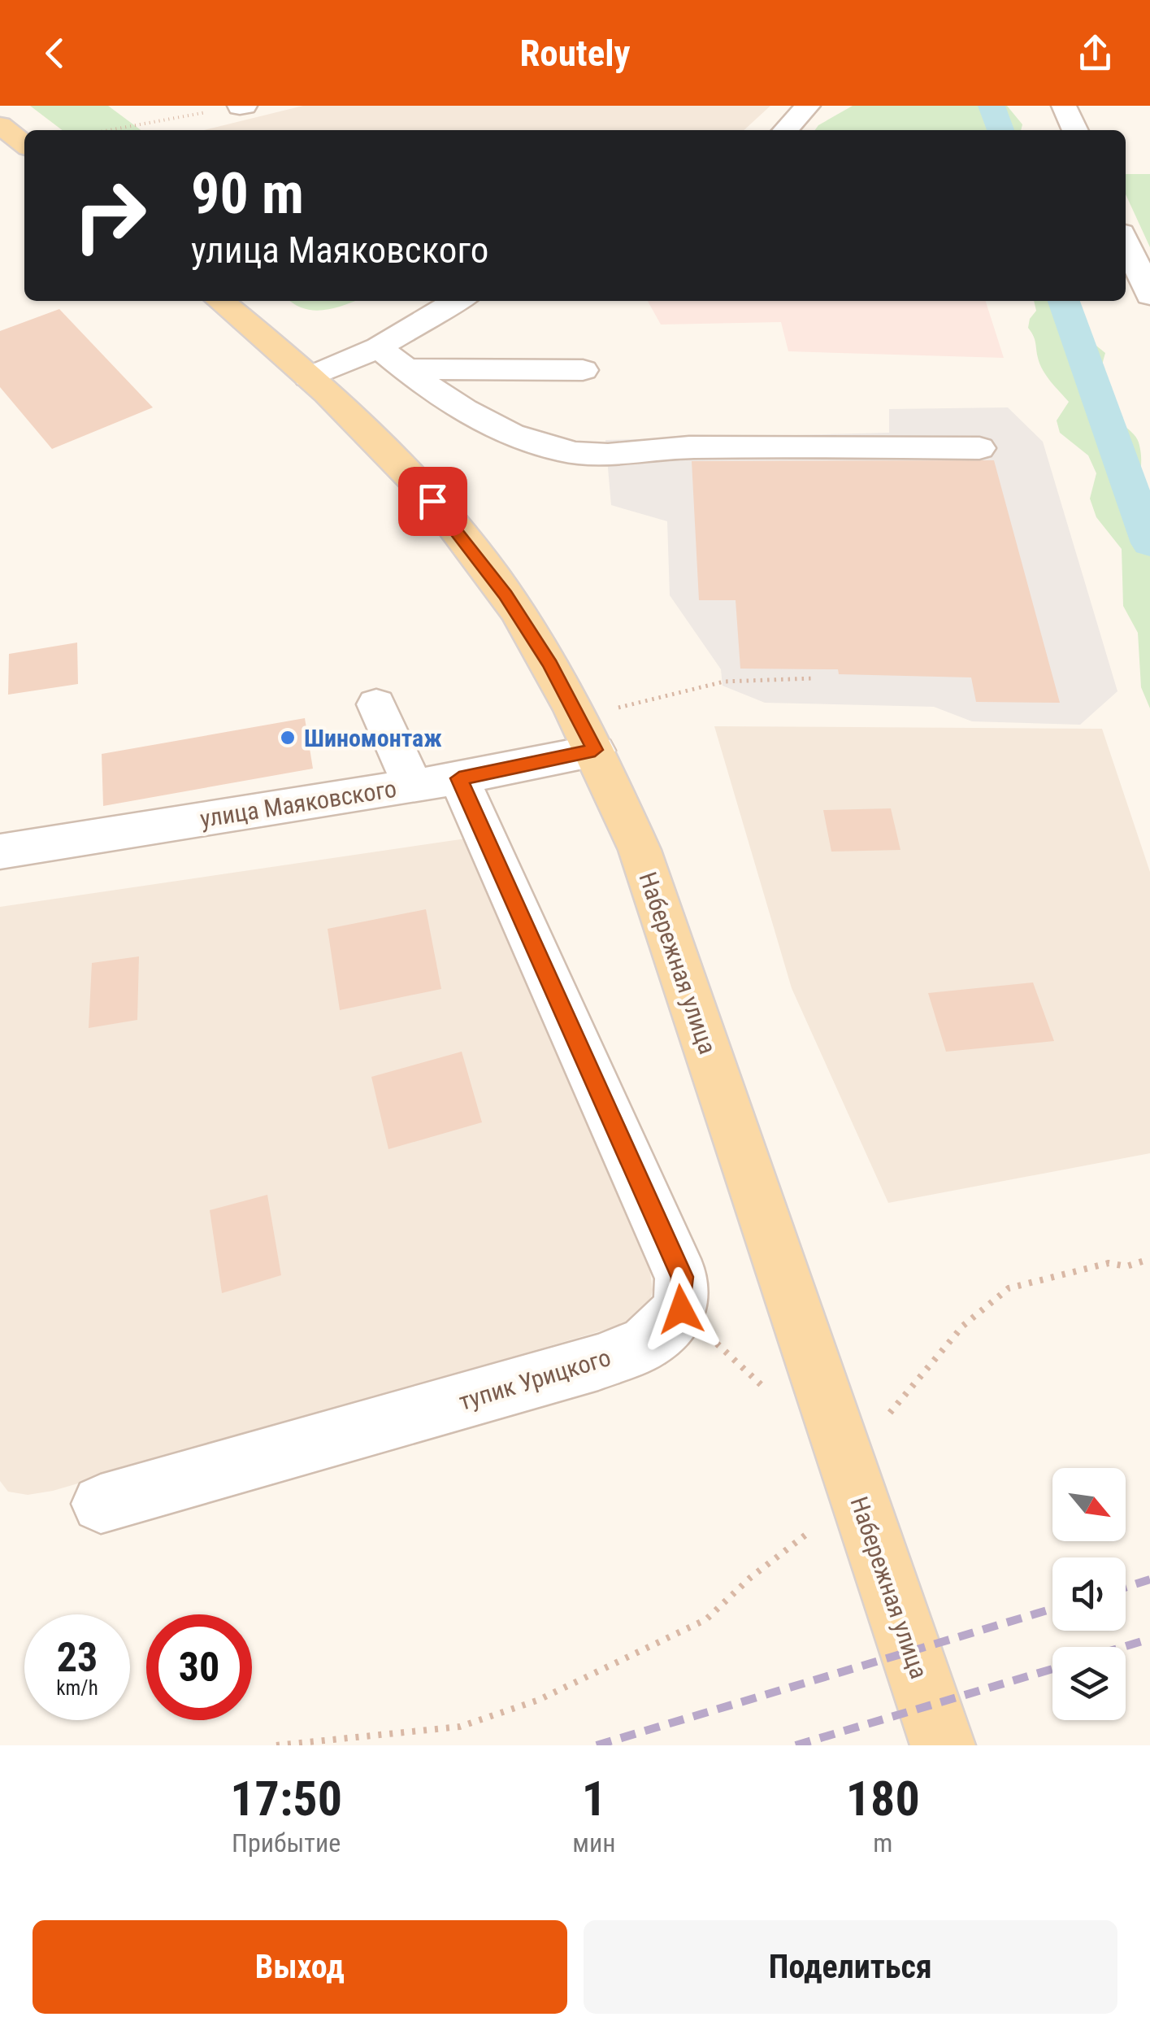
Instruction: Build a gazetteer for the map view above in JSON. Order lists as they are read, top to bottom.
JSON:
{
  "streets": {
    "main road": ["Набережная улица"],
    "street": ["улица Маяковского", "тупик Урицкого"]
  },
  "crossings": [
    ["улица Маяковского", "Набережная улица"]
  ],
  "places": ["Шиномонтаж"],
  "north": "bottom right",
  "page": {
    "header": "Routely",
    "turn": ["90 m", "улица Маяковского"],
    "speed": "23 km/h",
    "limit": "30",
    "eta": [
      "17:50",
      "Прибытие",
      "1",
      "мин",
      "180",
      "m"
    ],
    "buttons": ["Выход", "Поделиться"]
  }
}
